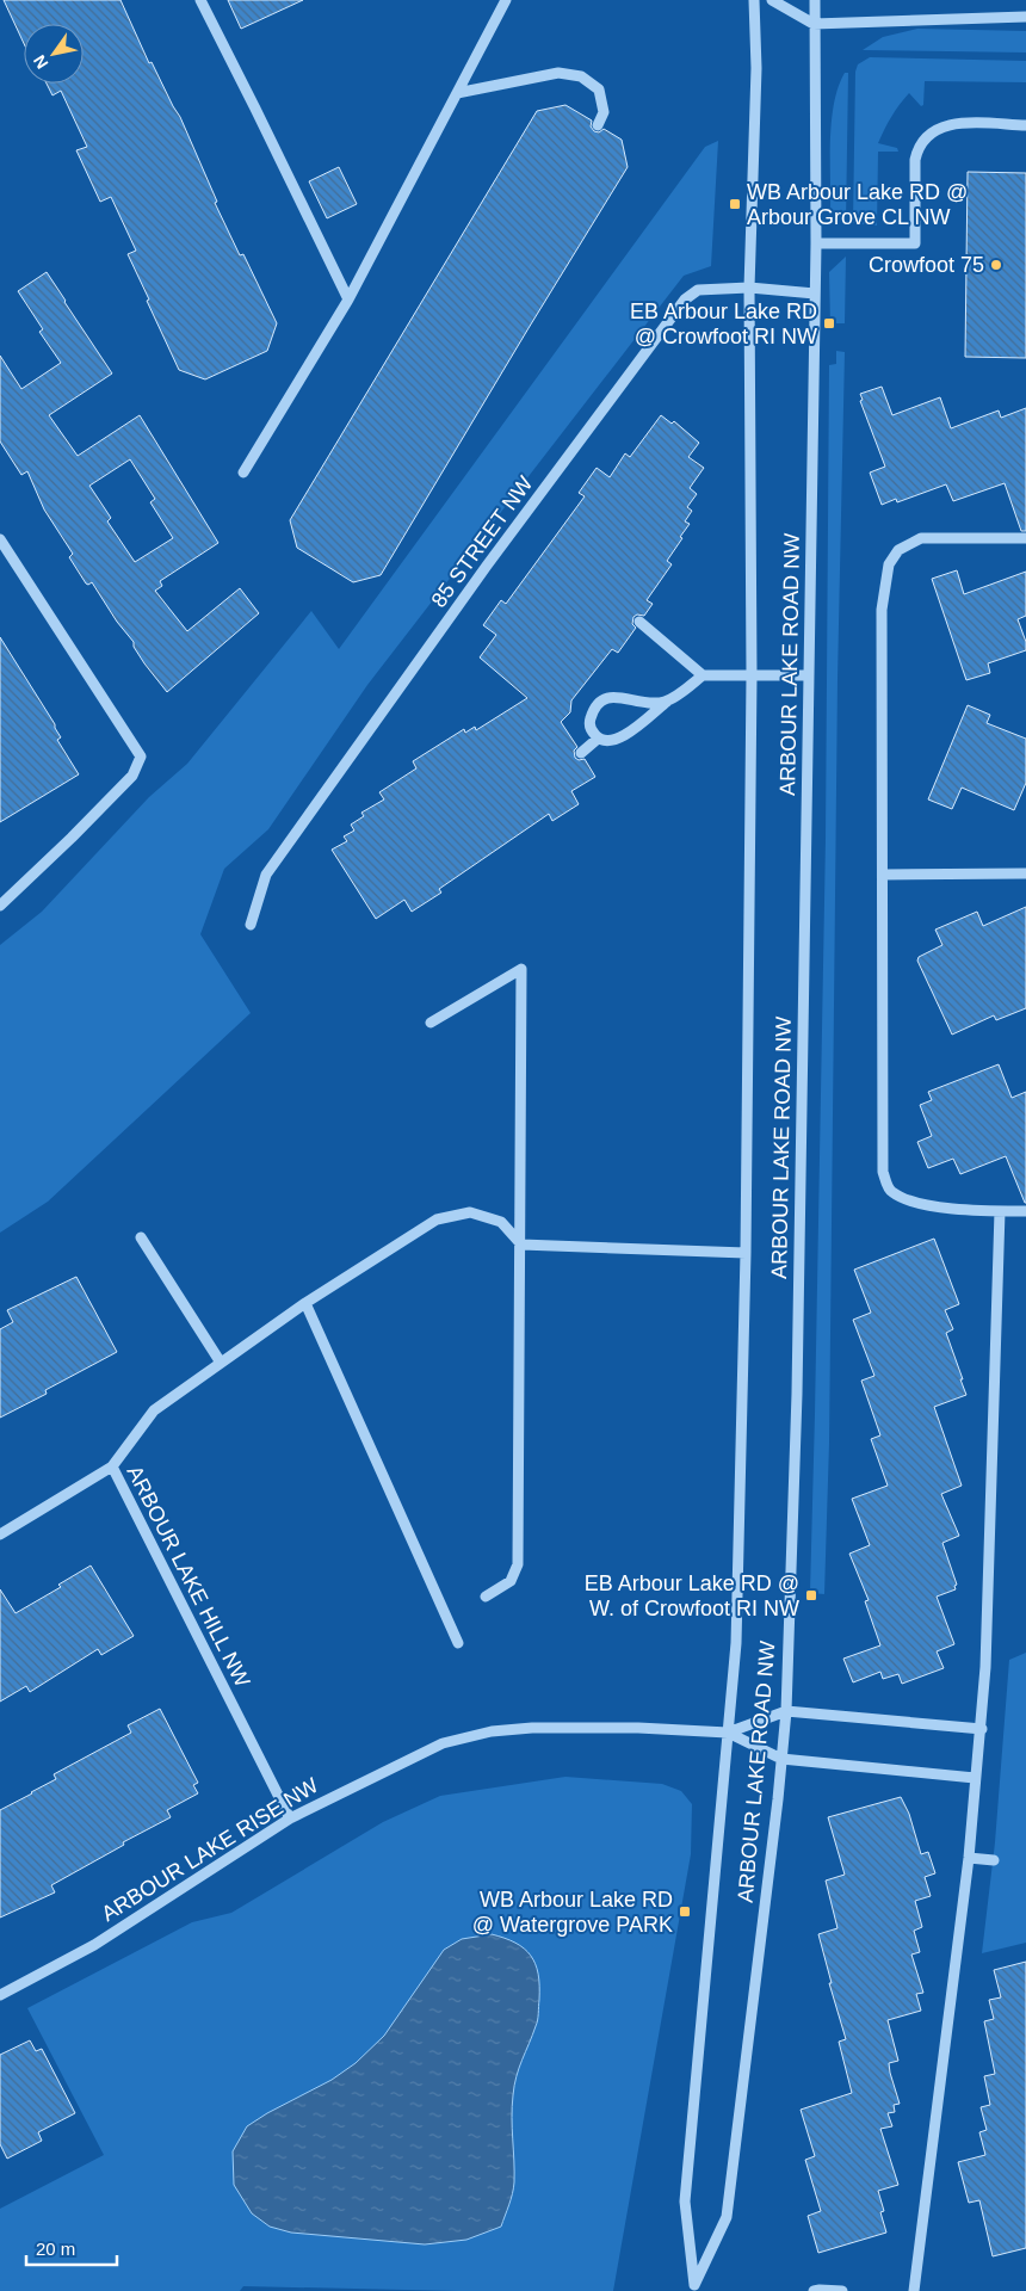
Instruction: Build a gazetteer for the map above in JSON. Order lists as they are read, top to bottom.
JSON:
{
  "streets": {
    "street": [
      "85 STREET NW",
      "ARBOUR LAKE ROAD NW",
      "ARBOUR LAKE HILL NW",
      "ARBOUR LAKE RISE NW"
    ]
  },
  "crossings": [
    ["85 STREET NW", "ARBOUR LAKE ROAD NW"],
    ["ARBOUR LAKE ROAD NW", "ARBOUR LAKE RISE NW"],
    ["ARBOUR LAKE HILL NW", "ARBOUR LAKE RISE NW"]
  ],
  "places": {
    "transit": [
      "WB Arbour Lake RD @ Arbour Grove CL NW",
      "EB Arbour Lake RD @ Crowfoot RI NW",
      "EB Arbour Lake RD @ W. of Crowfoot RI NW",
      "WB Arbour Lake RD @ Watergrove PARK"
    ],
    "other": ["Crowfoot 75"]
  },
  "scale_bar": "20 m",
  "north": "bottom left"
}
